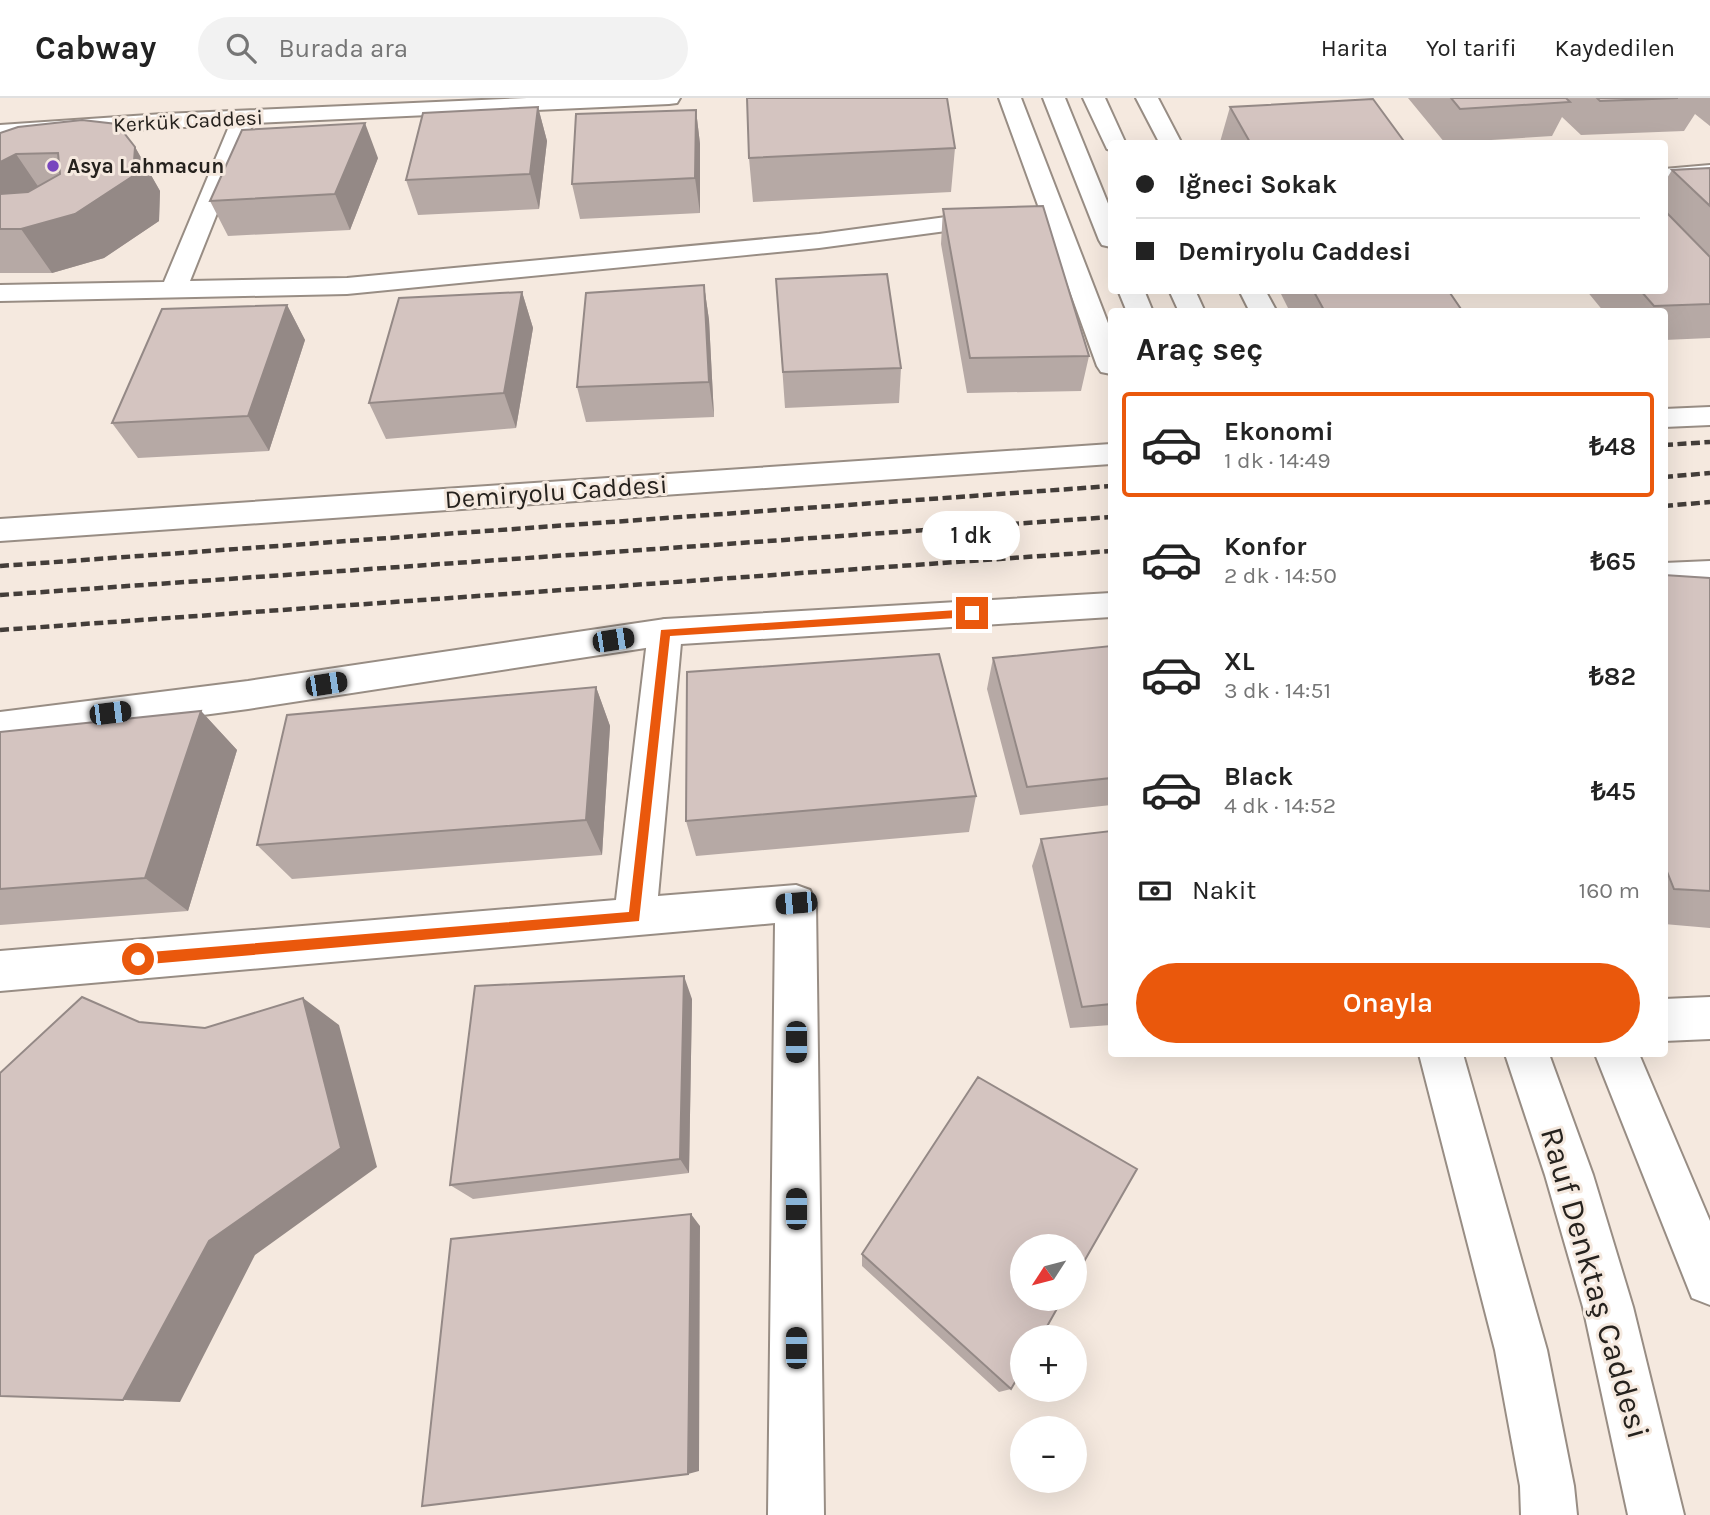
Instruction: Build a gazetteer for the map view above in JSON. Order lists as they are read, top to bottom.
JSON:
{
  "streets": {
    "street": ["Kerkük Caddesi", "Demiryolu Caddesi", "Rauf Denktaş Caddesi"]
  },
  "places": ["Asya Lahmacun"],
  "north": "bottom left",
  "page": {
    "header": "Cabway",
    "search": "Burada ara",
    "nav": ["Harita", "Yol tarifi", "Kaydedilen"],
    "banner": ["Iğneci Sokak", "Demiryolu Caddesi"],
    "heading": "Araç seç",
    "list": [
      {
        "name": "Ekonomi",
        "note": "1 dk · 14:49",
        "value": "₺48"
      },
      {
        "name": "Konfor",
        "note": "2 dk · 14:50",
        "value": "₺65"
      },
      {
        "name": "XL",
        "note": "3 dk · 14:51",
        "value": "₺82"
      },
      {
        "name": "Black",
        "note": "4 dk · 14:52",
        "value": "₺45"
      }
    ],
    "bubble": "1 dk",
    "pay": ["Nakit", "160 m"],
    "buttons": "Onayla",
    "map_buttons": ["+", "−"]
  }
}
